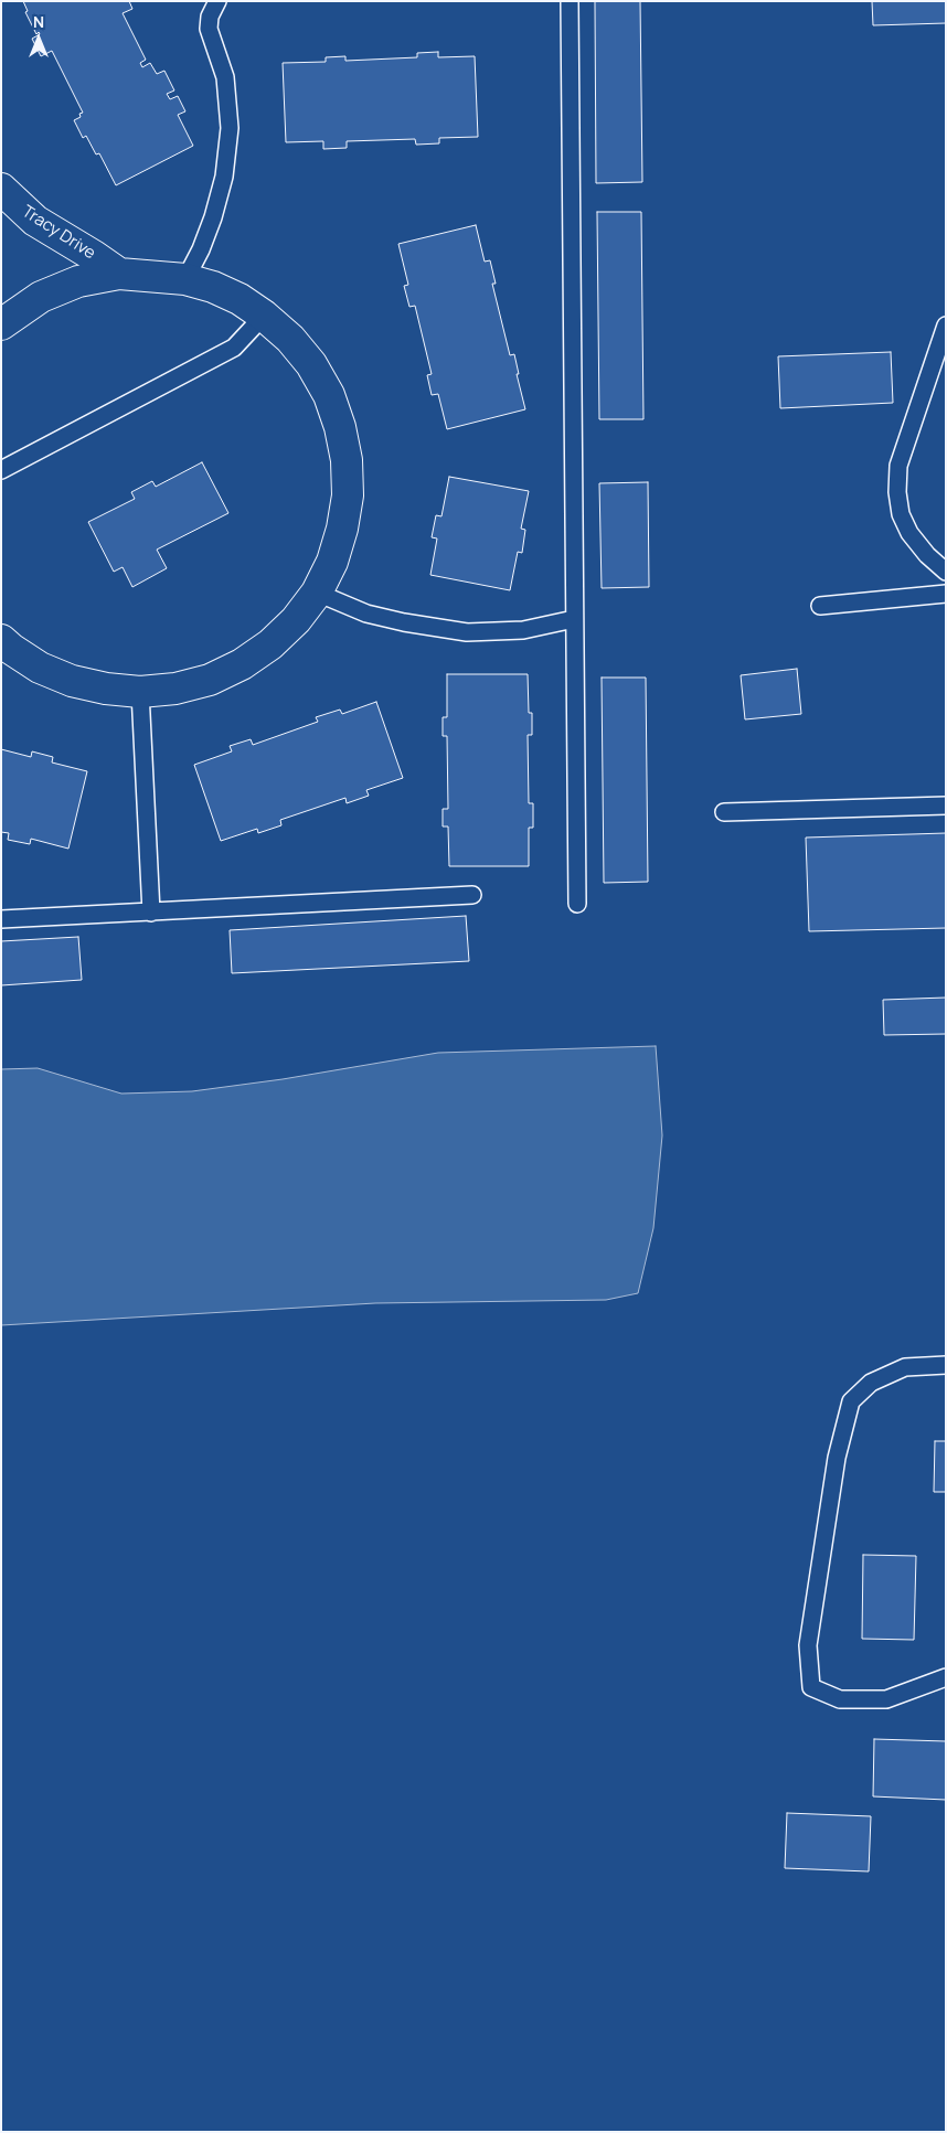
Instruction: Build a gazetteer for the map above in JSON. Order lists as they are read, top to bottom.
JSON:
{
  "streets": {
    "street": ["Tracy Drive"]
  },
  "north": "top"
}
